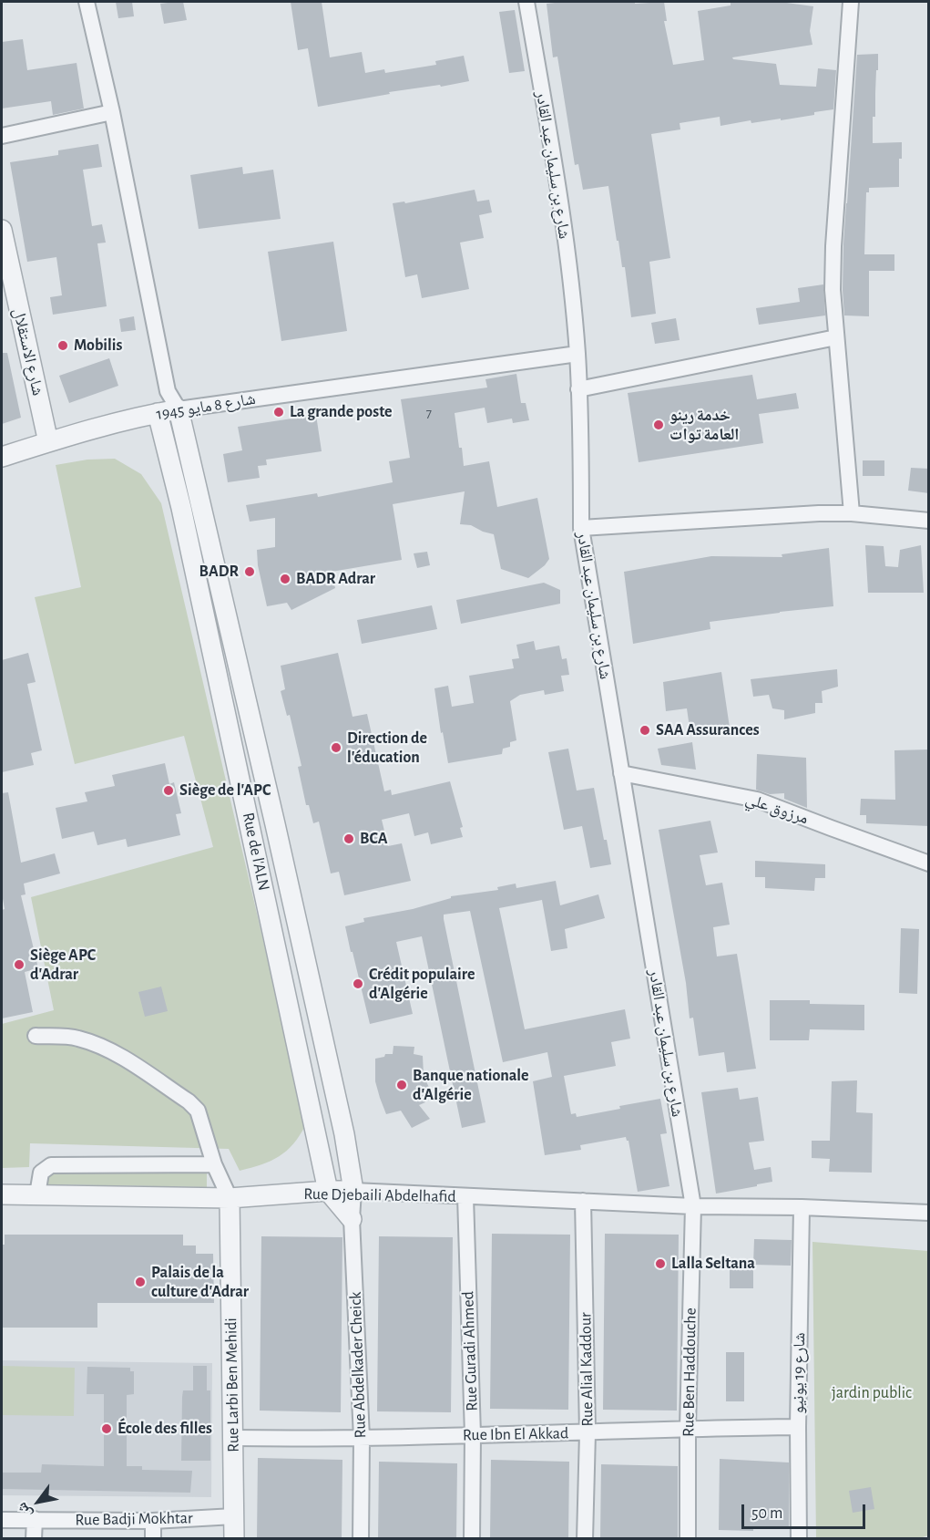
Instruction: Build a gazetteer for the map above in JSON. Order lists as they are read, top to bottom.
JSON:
{
  "streets": {
    "street": [
      "شارع بن سليمان عبد القادر",
      "شارع الاستقلال",
      "شارع 8 مايو 1945",
      "مرزوق علي",
      "Rue de l'ALN",
      "Rue Djebaili Abdelhafid",
      "Rue Guradi Ahmed",
      "Rue Abdelkader Cheick",
      "Rue Alial Kaddour",
      "Rue Ben Haddouche",
      "شارع 19 يونيو",
      "Rue Larbi Ben Mehidi",
      "Rue Ibn El Akkad",
      "Rue Badji Mokhtar"
    ]
  },
  "crossings": [
    ["شارع بن سليمان عبد القادر", "شارع 8 مايو 1945"],
    ["شارع بن سليمان عبد القادر", "مرزوق علي"],
    ["شارع بن سليمان عبد القادر", "Rue Djebaili Abdelhafid"],
    ["شارع بن سليمان عبد القادر", "Rue Ben Haddouche"],
    ["شارع الاستقلال", "شارع 8 مايو 1945"],
    ["شارع 8 مايو 1945", "Rue de l'ALN"],
    ["Rue de l'ALN", "Rue Djebaili Abdelhafid"],
    ["Rue de l'ALN", "Rue Abdelkader Cheick"],
    ["Rue Djebaili Abdelhafid", "Rue Guradi Ahmed"],
    ["Rue Djebaili Abdelhafid", "Rue Abdelkader Cheick"],
    ["Rue Djebaili Abdelhafid", "Rue Alial Kaddour"],
    ["Rue Djebaili Abdelhafid", "Rue Ben Haddouche"],
    ["Rue Djebaili Abdelhafid", "شارع 19 يونيو"],
    ["Rue Djebaili Abdelhafid", "Rue Larbi Ben Mehidi"],
    ["Rue Guradi Ahmed", "Rue Ibn El Akkad"],
    ["Rue Abdelkader Cheick", "Rue Ibn El Akkad"],
    ["Rue Alial Kaddour", "Rue Ibn El Akkad"],
    ["Rue Ben Haddouche", "Rue Ibn El Akkad"],
    ["شارع 19 يونيو", "Rue Ibn El Akkad"],
    ["Rue Larbi Ben Mehidi", "Rue Ibn El Akkad"],
    ["Rue Larbi Ben Mehidi", "Rue Badji Mokhtar"]
  ],
  "parks": ["jardin public"],
  "places": [
    "Mobilis",
    "La grande poste",
    "خدمة رينو العامة توات",
    "BADR",
    "BADR Adrar",
    "SAA Assurances",
    "Direction de l'éducation",
    "Siège de l'APC",
    "BCA",
    "Siège APC d'Adrar",
    "Crédit populaire d'Algérie",
    "Banque nationale d'Algérie",
    "Lalla Seltana",
    "Palais de la culture d'Adrar",
    "École des filles"
  ],
  "house_numbers": ["7"],
  "scale_bar": "50 m",
  "north": "bottom left"
}
